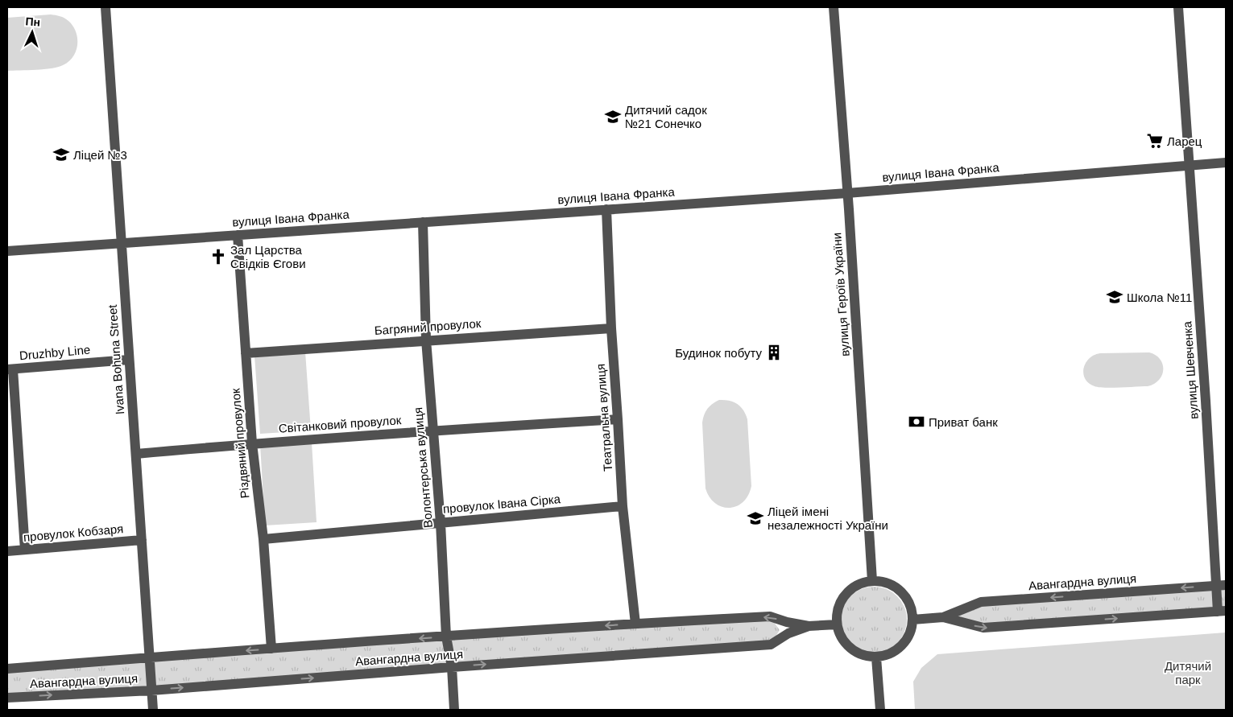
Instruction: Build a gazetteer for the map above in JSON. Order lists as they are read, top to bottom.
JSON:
{
  "streets": {
    "street": [
      "вулиця Івана Франка",
      "вулиця Героїв України",
      "Багряний провулок",
      "Druzhby Line",
      "Ivana Bohuna Street",
      "вулиця Шевченка",
      "Театральна вулиця",
      "Світанковий провулок",
      "Різдвяний провулок",
      "Волонтерська вулиця",
      "провулок Івана Сірка",
      "провулок Кобзаря",
      "Авангардна вулиця"
    ]
  },
  "crossings": [
    ["вулиця Івана Франка", "вулиця Героїв України"],
    ["вулиця Івана Франка", "Ivana Bohuna Street"],
    ["вулиця Івана Франка", "вулиця Шевченка"],
    ["вулиця Івана Франка", "Театральна вулиця"],
    ["вулиця Івана Франка", "Різдвяний провулок"],
    ["вулиця Івана Франка", "Волонтерська вулиця"],
    ["вулиця Героїв України", "Авангардна вулиця"],
    ["Багряний провулок", "Театральна вулиця"],
    ["Багряний провулок", "Різдвяний провулок"],
    ["Багряний провулок", "Волонтерська вулиця"],
    ["Druzhby Line", "Ivana Bohuna Street"],
    ["Ivana Bohuna Street", "Світанковий провулок"],
    ["Ivana Bohuna Street", "провулок Кобзаря"],
    ["Ivana Bohuna Street", "Авангардна вулиця"],
    ["вулиця Шевченка", "Авангардна вулиця"],
    ["Театральна вулиця", "Світанковий провулок"],
    ["Театральна вулиця", "провулок Івана Сірка"],
    ["Театральна вулиця", "Авангардна вулиця"],
    ["Світанковий провулок", "Різдвяний провулок"],
    ["Світанковий провулок", "Волонтерська вулиця"],
    ["Різдвяний провулок", "провулок Івана Сірка"],
    ["Різдвяний провулок", "Авангардна вулиця"],
    ["Волонтерська вулиця", "провулок Івана Сірка"],
    ["Волонтерська вулиця", "Авангардна вулиця"]
  ],
  "parks": ["Дитячий парк"],
  "places": {
    "school or university": [
      "Дитячий садок №21 Сонечко",
      "Ліцей №3",
      "Школа №11",
      "Ліцей імені незалежності України"
    ],
    "supermarket": ["Ларец"],
    "church": ["Зал Царства Свідків Єгови"],
    "building": ["Будинок побуту"],
    "bank": ["Приват банк"]
  },
  "north": "top"
}
